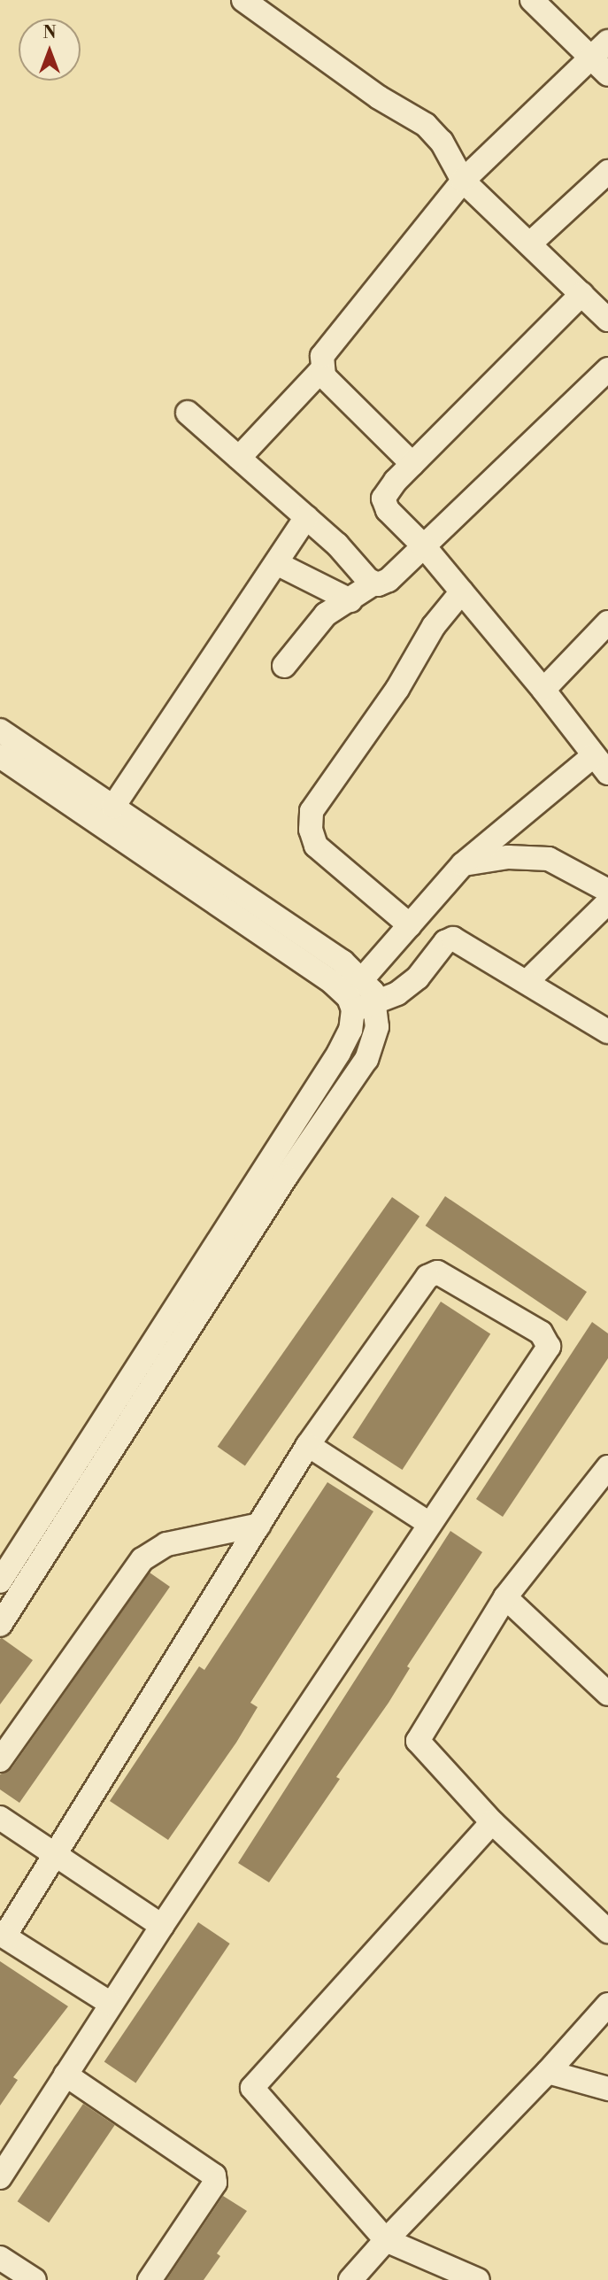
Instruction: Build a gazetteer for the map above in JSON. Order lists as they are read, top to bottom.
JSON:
{
  "north": "top"
}
